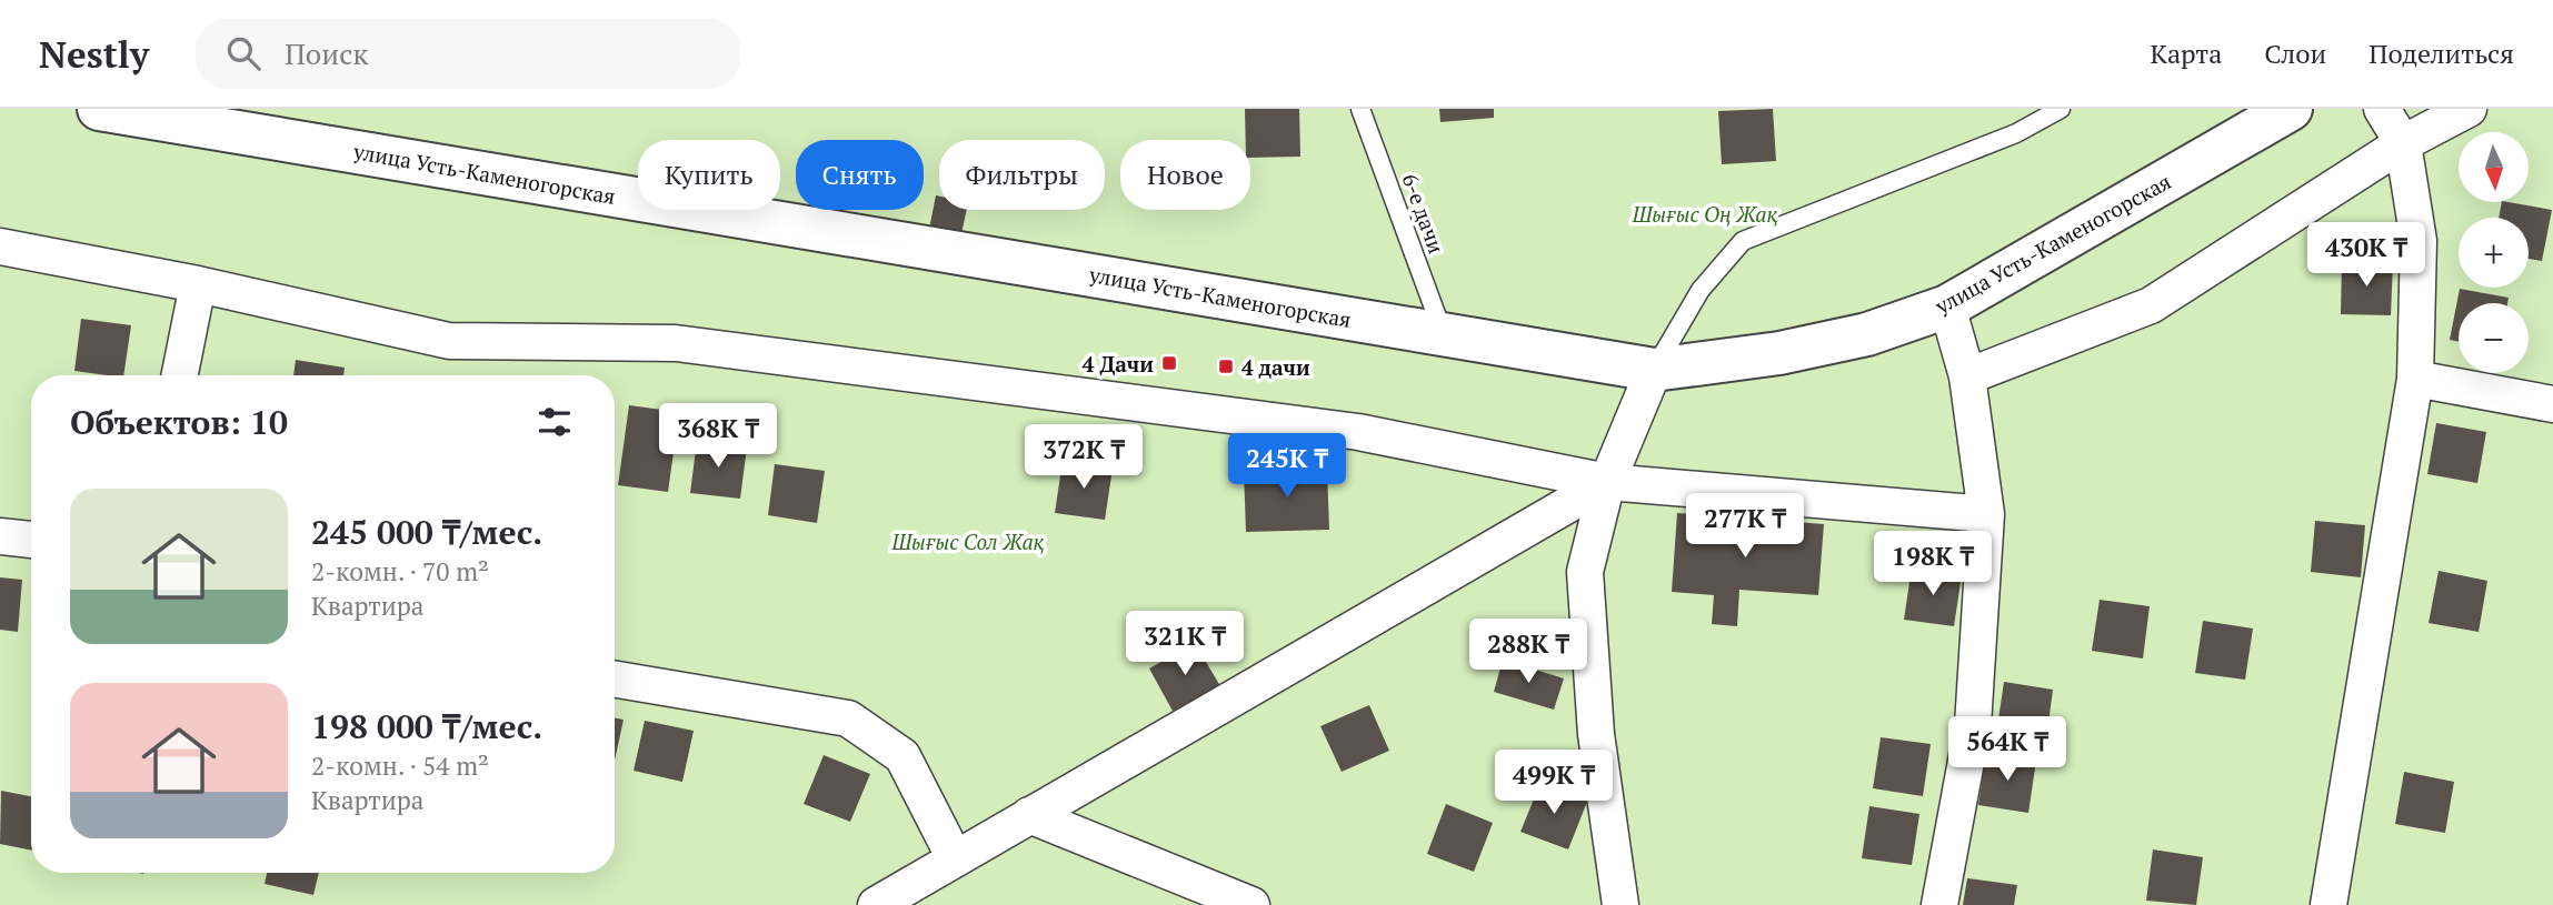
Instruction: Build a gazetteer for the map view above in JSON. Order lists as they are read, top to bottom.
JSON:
{
  "streets": {
    "street": ["улица Усть-Каменогорская"],
    "lane": ["6-е дачи"]
  },
  "crossings": [
    ["улица Усть-Каменогорская", "6-е дачи"]
  ],
  "parks": ["Шығыс Оң Жақ", "Шығыс Сол Жақ"],
  "places": {
    "transit": ["4 Дачи", "4 дачи"]
  },
  "north": "bottom",
  "page": {
    "header": "Nestly",
    "search": "Поиск",
    "nav": ["Карта", "Слои", "Поделиться"],
    "map_buttons": ["+", "−"],
    "chip": [
      "Купить",
      "Снять",
      "Фильтры",
      "Новое"
    ],
    "price": [
      "430K ₸",
      "368K ₸",
      "372K ₸",
      "245K ₸",
      "277K ₸",
      "198K ₸",
      "321K ₸",
      "288K ₸",
      "564K ₸",
      "499K ₸"
    ],
    "heading": "Объектов: 10",
    "list": [
      {
        "name": "245 000 ₸/мес.",
        "note": "2-комн. · 70 m² · Квартира"
      },
      {
        "name": "198 000 ₸/мес.",
        "note": "2-комн. · 54 m² · Квартира"
      }
    ]
  }
}
